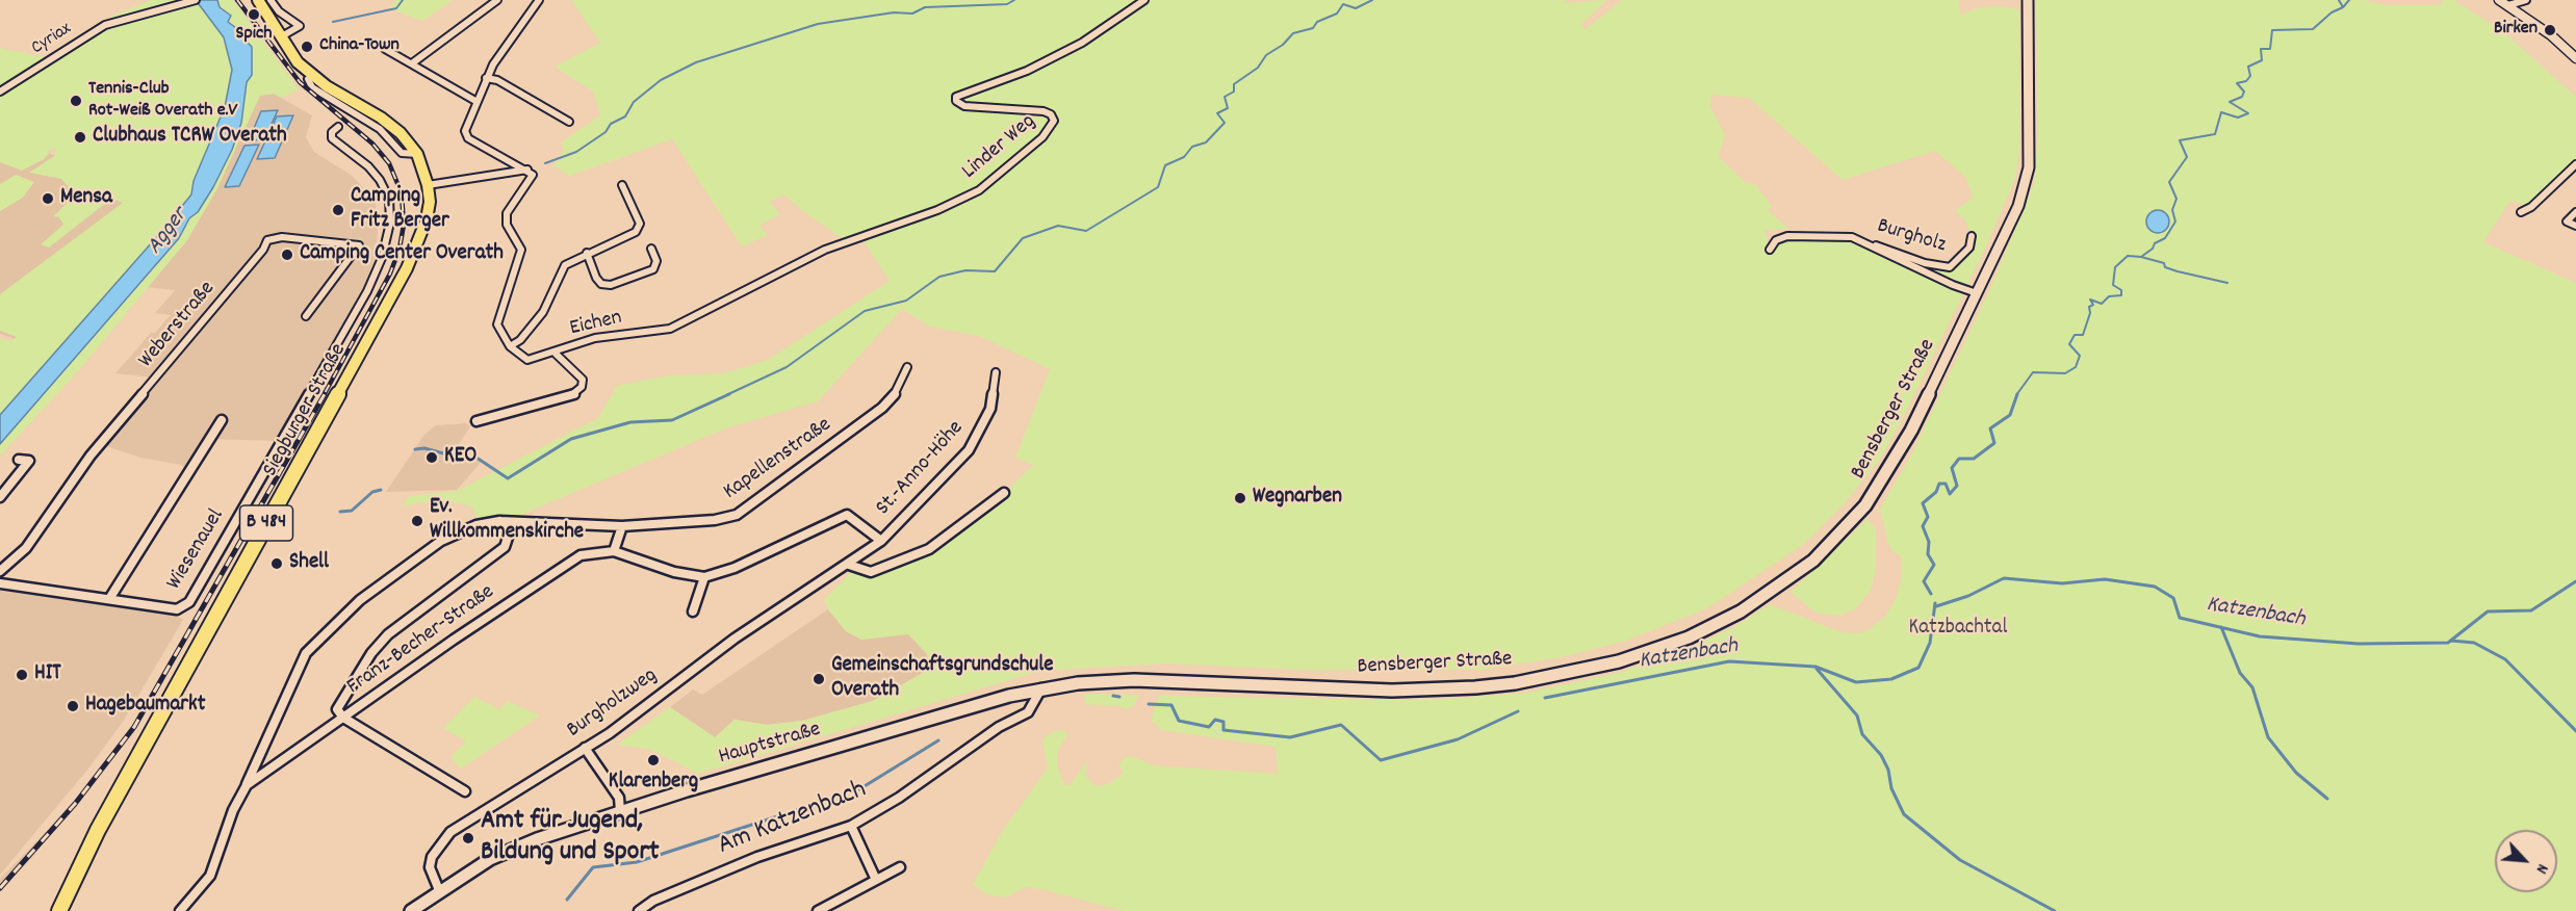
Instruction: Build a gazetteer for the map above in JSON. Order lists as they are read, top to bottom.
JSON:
{
  "streets": {
    "main road": [
      "Bensberger Straße",
      "Siegburger Straße",
      "B 484",
      "Hauptstraße"
    ],
    "street": [
      "Cyriax",
      "Linder Weg",
      "Burgholz",
      "Eichen",
      "Weberstraße",
      "Kapellenstraße",
      "St.-Anno-Höhe",
      "Wiesenauel",
      "Franz-Becher-Straße",
      "Burgholzweg",
      "Am Katzenbach"
    ]
  },
  "crossings": [
    ["Linder Weg", "Eichen"],
    ["Burgholz", "Bensberger Straße"],
    ["Bensberger Straße", "Hauptstraße"],
    ["St.-Anno-Höhe", "Franz-Becher-Straße"],
    ["St.-Anno-Höhe", "Burgholzweg"],
    ["Burgholzweg", "Hauptstraße"],
    ["Hauptstraße", "Am Katzenbach"]
  ],
  "water": ["Agger", "Katzenbach"],
  "parks": ["Katzbachtal"],
  "places": [
    "Spich",
    "Birken",
    "China-Town",
    "Tennis-Club Rot-Weiß Overath e.V",
    "Clubhaus TCRW Overath",
    "Mensa",
    "Camping Fritz Berger",
    "Camping Center Overath",
    "KEO",
    "Wegnarben",
    "Ev. Willkommenskirche",
    "Shell",
    "HIT",
    "Gemeinschaftsgrundschule Overath",
    "Hagebaumarkt",
    "Klarenberg",
    "Amt für Jugend, Bildung und Sport"
  ],
  "north": "bottom right"
}
